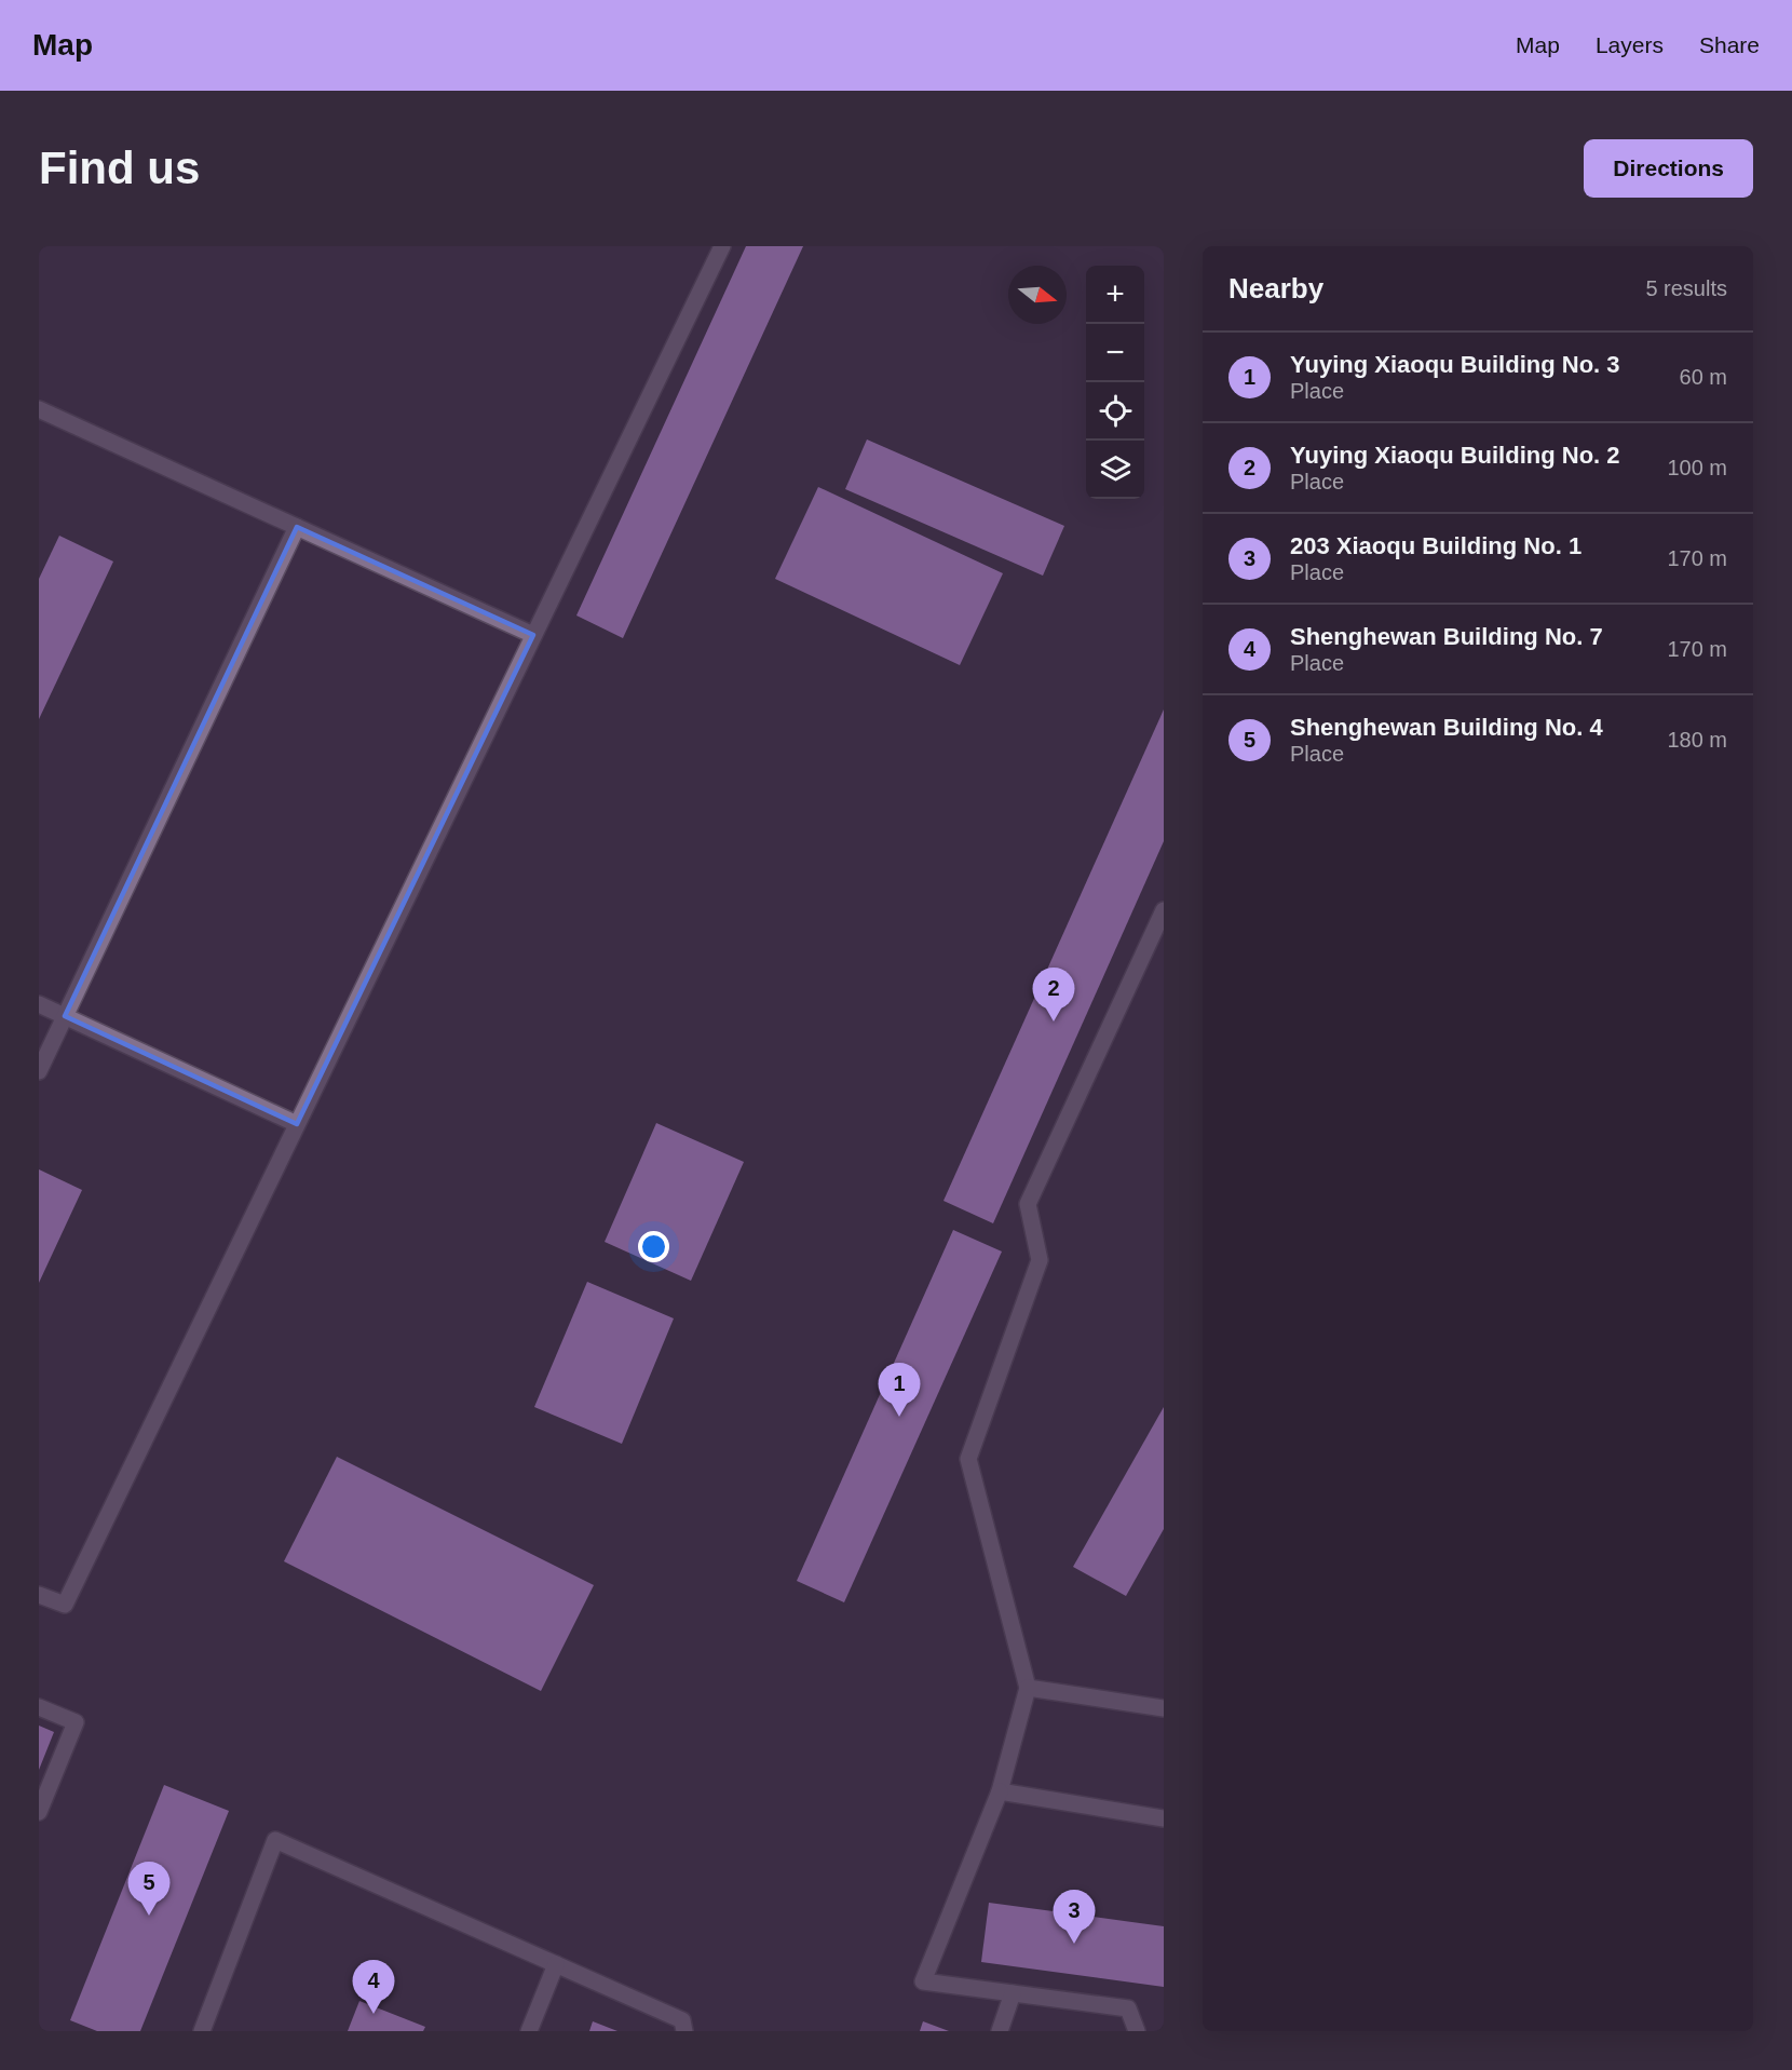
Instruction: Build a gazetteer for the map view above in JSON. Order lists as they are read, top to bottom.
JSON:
{
  "north": "right",
  "page": {
    "header": "Map",
    "nav": ["Map", "Layers", "Share"],
    "buttons": "Directions",
    "title": "Find us",
    "heading": ["Nearby", "5 results"],
    "map_buttons": ["+", "−"],
    "list": [
      {
        "mark": "1",
        "name": "Yuying Xiaoqu Building No. 3",
        "note": "Place",
        "value": "60 m"
      },
      {
        "mark": "2",
        "name": "Yuying Xiaoqu Building No. 2",
        "note": "Place",
        "value": "100 m"
      },
      {
        "mark": "3",
        "name": "203 Xiaoqu Building No. 1",
        "note": "Place",
        "value": "170 m"
      },
      {
        "mark": "4",
        "name": "Shenghewan Building No. 7",
        "note": "Place",
        "value": "170 m"
      },
      {
        "mark": "5",
        "name": "Shenghewan Building No. 4",
        "note": "Place",
        "value": "180 m"
      }
    ],
    "pins": [
      "2",
      "1",
      "5",
      "3",
      "4"
    ]
  }
}
